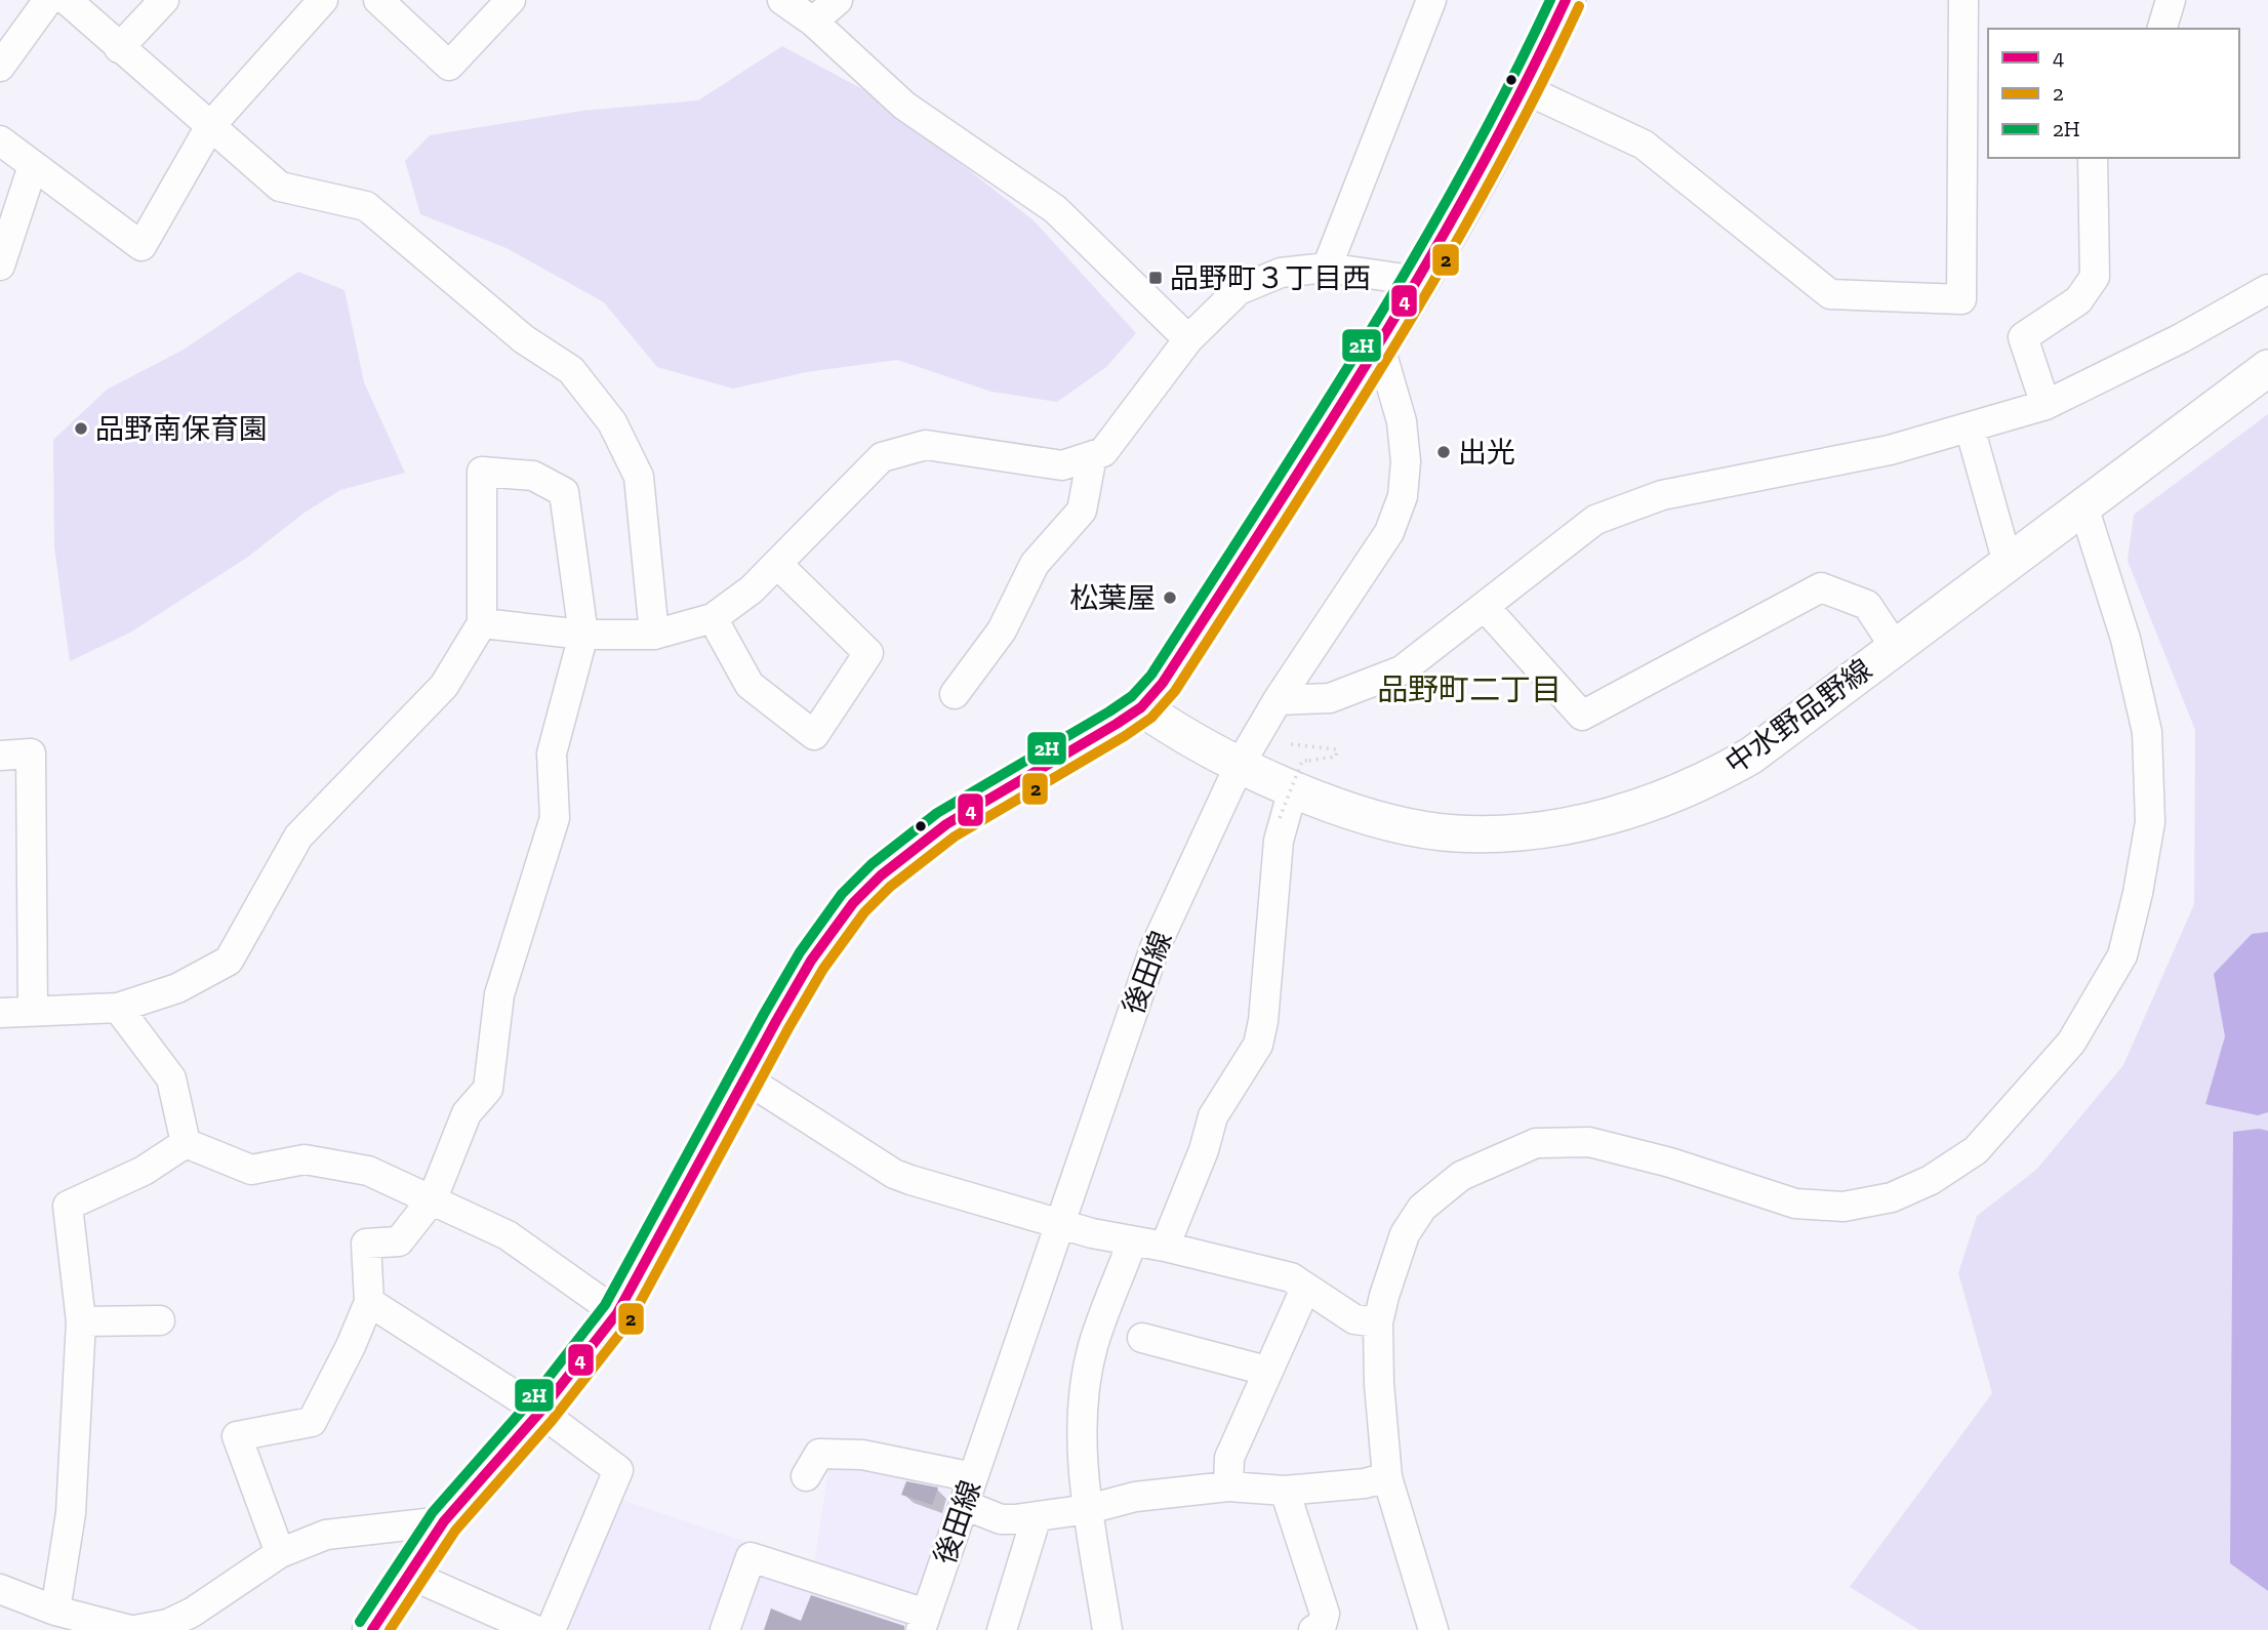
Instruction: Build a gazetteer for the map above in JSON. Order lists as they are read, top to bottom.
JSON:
{
  "streets": {
    "main road": ["中水野品野線"],
    "street": ["後田線"]
  },
  "crossings": [
    ["中水野品野線", "後田線"]
  ],
  "districts": ["品野町二丁目"],
  "places": {
    "transit": ["品野町３丁目西"],
    "other": ["品野南保育園", "出光", "松葉屋"]
  },
  "lines": ["transit line 4", "transit line 2H", "transit line 2"],
  "legend": ["4", "2", "2H"]
}
